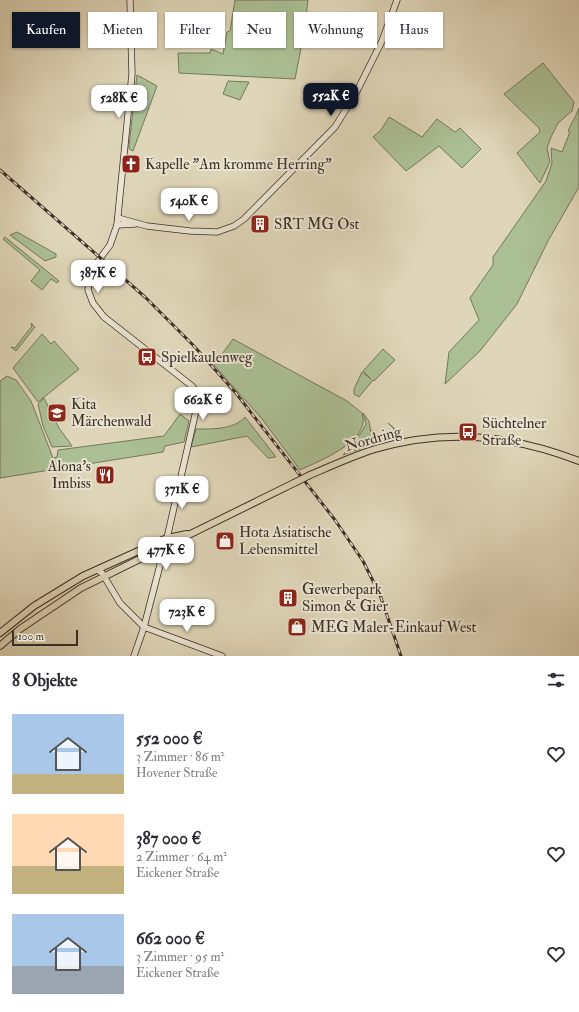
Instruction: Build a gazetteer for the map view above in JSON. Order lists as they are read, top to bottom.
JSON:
{
  "streets": {
    "main road": ["Nordring"]
  },
  "places": {
    "church": ["Kapelle \"Am kromme Herring\""],
    "building": ["SRT MG Ost", "Gewerbepark Simon & Gier"],
    "bus stop": ["Spielkaulenweg", "Süchtelner Straße"],
    "school or university": ["Kita Märchenwald"],
    "restaurant": ["Alona's Imbiss"],
    "shop": ["Hota Asiatische Lebensmittel", "MEG Maler-Einkauf West"]
  },
  "scale_bar": "100 m",
  "page": {
    "chip": [
      "Kaufen",
      "Mieten",
      "Filter",
      "Neu",
      "Wohnung",
      "Haus"
    ],
    "price": [
      "552K €",
      "528K €",
      "540K €",
      "387K €",
      "662K €",
      "371K €",
      "477K €",
      "723K €"
    ],
    "scale": "100 m",
    "heading": "8 Objekte",
    "list": [
      {
        "name": "552 000 €",
        "note": "3 Zimmer · 86 m² · Hovener Straße"
      },
      {
        "name": "387 000 €",
        "note": "2 Zimmer · 64 m² · Eickener Straße"
      },
      {
        "name": "662 000 €",
        "note": "3 Zimmer · 95 m² · Eickener Straße"
      }
    ]
  }
}
